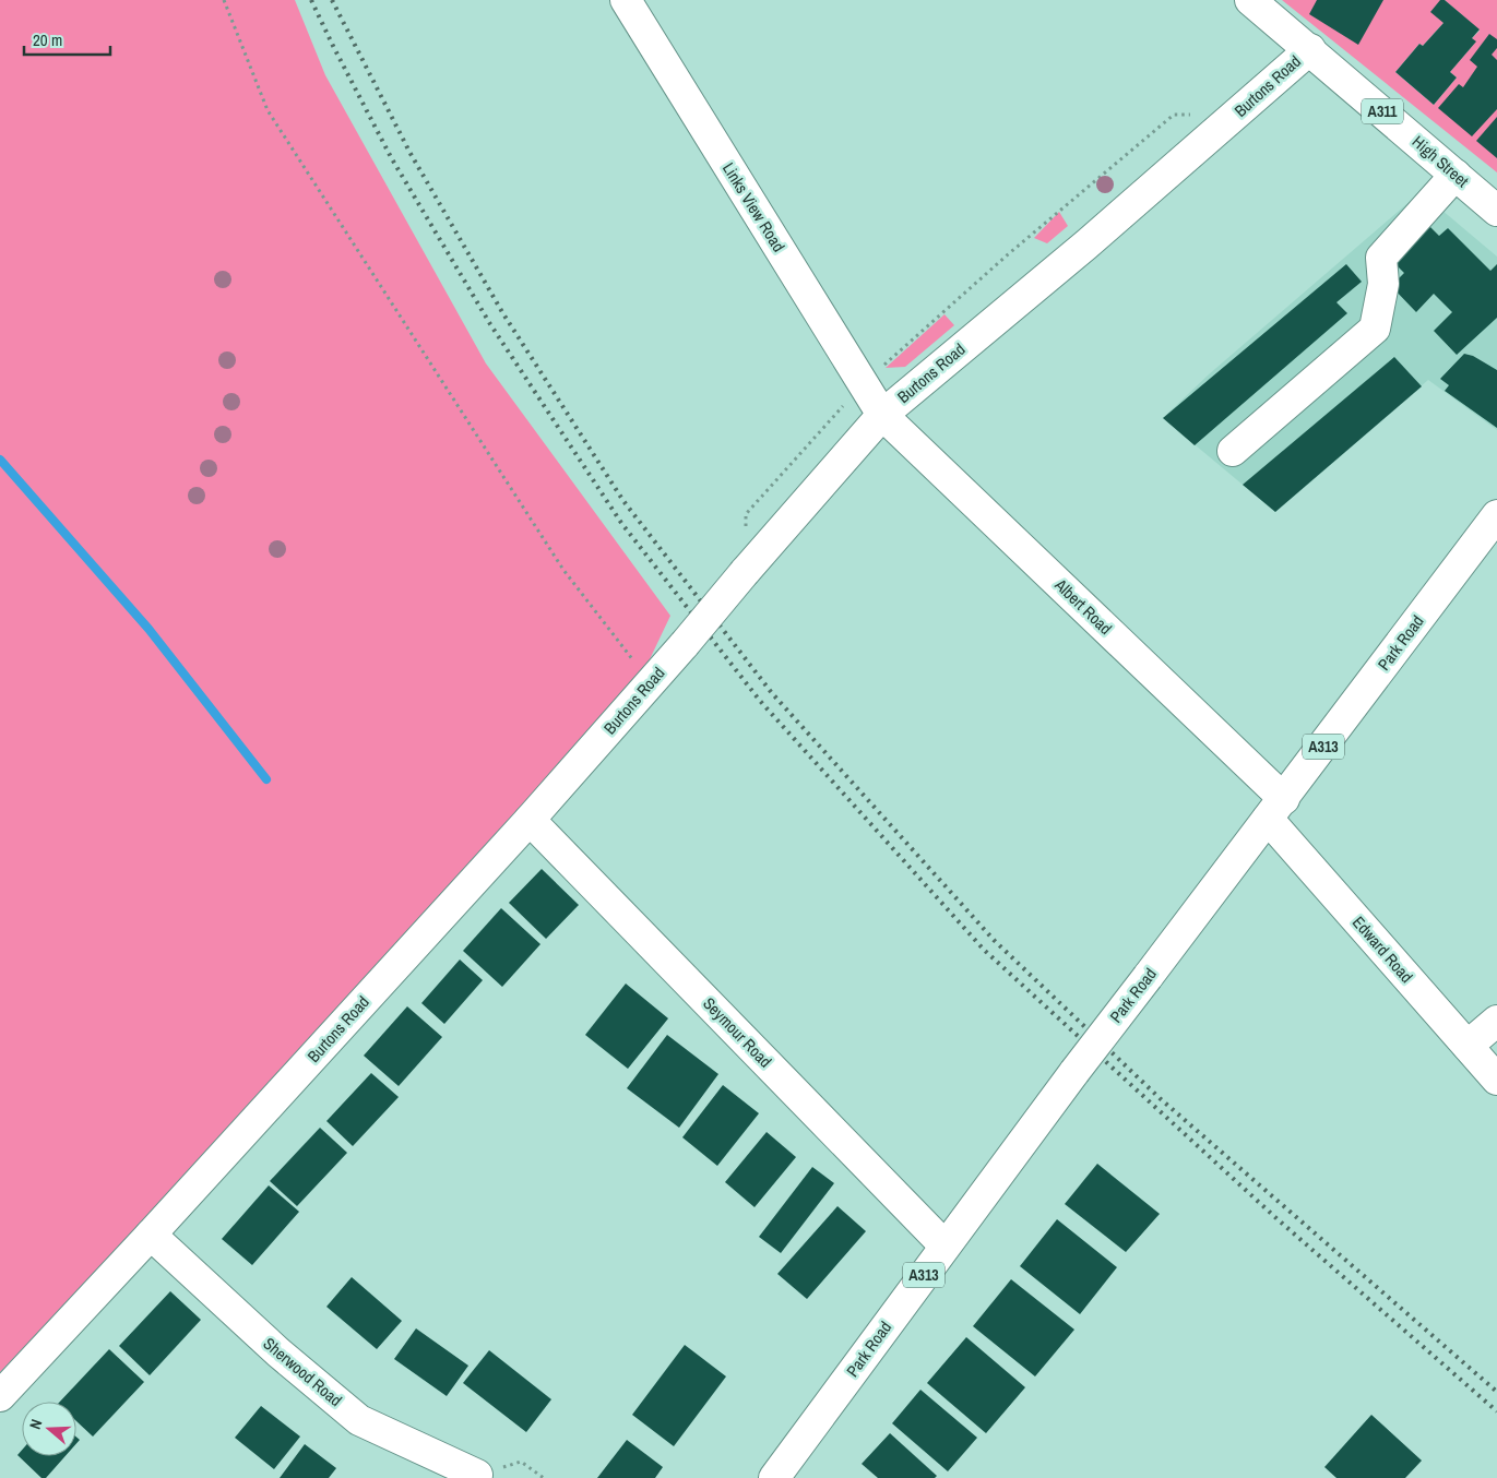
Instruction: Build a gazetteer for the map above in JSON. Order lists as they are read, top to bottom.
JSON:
{
  "streets": {
    "street": [
      "Burtons Road",
      "A311",
      "High Street",
      "Links View Road",
      "Albert Road",
      "Park Road",
      "A313",
      "Edward Road",
      "Seymour Road",
      "Sherwood Road"
    ]
  },
  "crossings": [
    ["Burtons Road", "A311"],
    ["Burtons Road", "High Street"],
    ["Burtons Road", "Links View Road"],
    ["Burtons Road", "Albert Road"],
    ["Burtons Road", "Seymour Road"],
    ["Burtons Road", "Sherwood Road"],
    ["A311", "High Street"],
    ["Links View Road", "Albert Road"],
    ["Albert Road", "Park Road"],
    ["Albert Road", "Edward Road"],
    ["Park Road", "Edward Road"],
    ["Park Road", "Seymour Road"]
  ],
  "scale_bar": "20 m",
  "north": "left"
}
